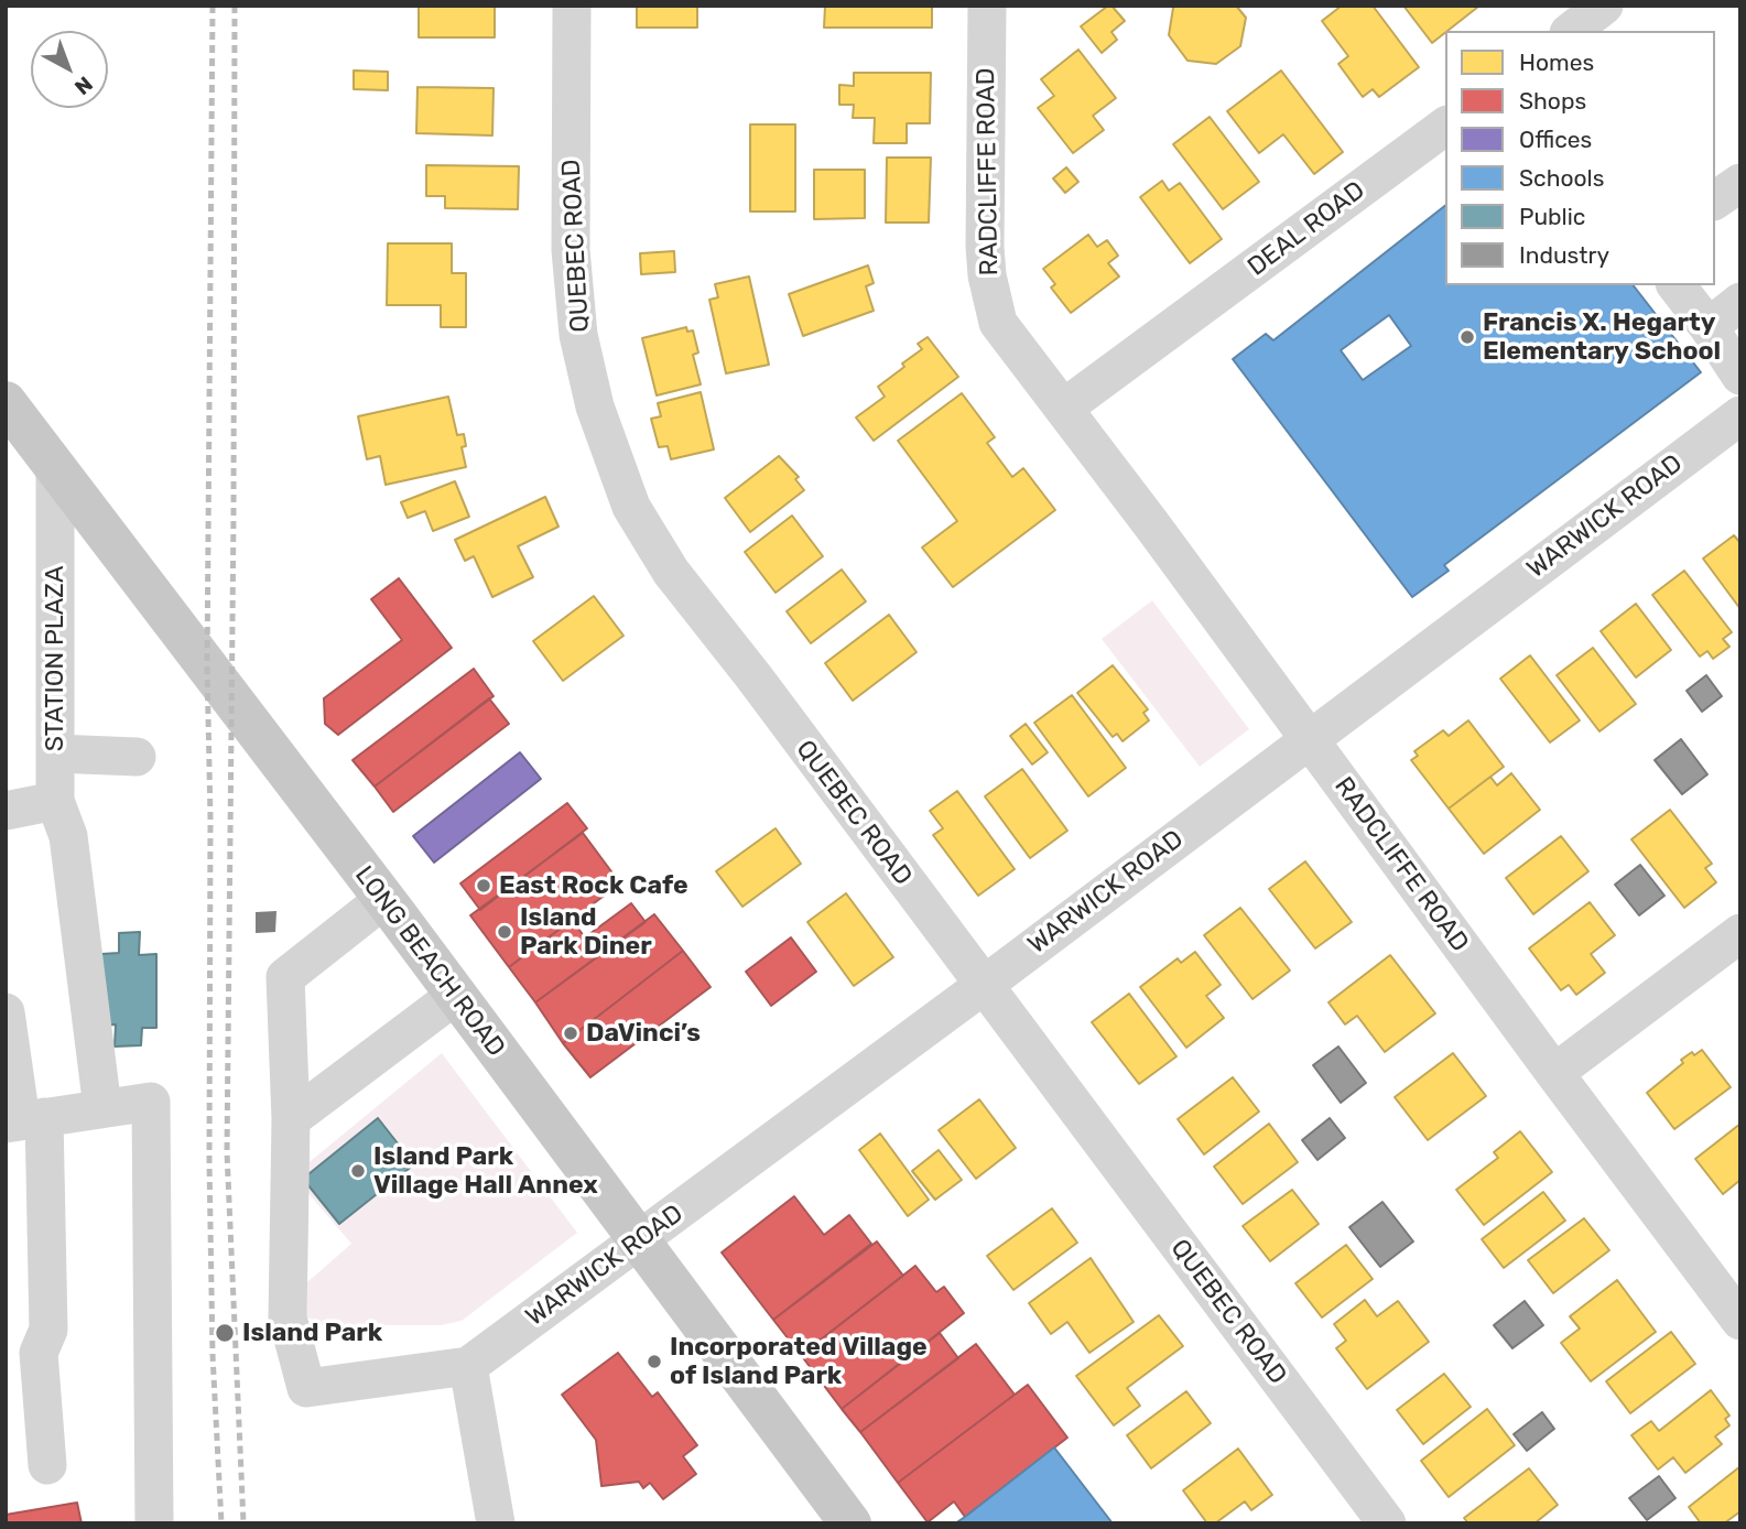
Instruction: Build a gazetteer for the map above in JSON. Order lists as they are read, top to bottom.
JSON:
{
  "streets": {
    "main road": ["LONG BEACH ROAD"],
    "street": [
      "RADCLIFFE ROAD",
      "DEAL ROAD",
      "QUEBEC ROAD",
      "WARWICK ROAD",
      "STATION PLAZA"
    ]
  },
  "crossings": [
    ["RADCLIFFE ROAD", "DEAL ROAD"],
    ["RADCLIFFE ROAD", "WARWICK ROAD"],
    ["QUEBEC ROAD", "WARWICK ROAD"],
    ["WARWICK ROAD", "LONG BEACH ROAD"],
    ["STATION PLAZA", "LONG BEACH ROAD"]
  ],
  "places": [
    "Francis X. Hegarty Elementary School",
    "East Rock Cafe",
    "Island Park Diner",
    "DaVinci’s",
    "Island Park Village Hall Annex",
    "Island Park",
    "Incorporated Village of Island Park"
  ],
  "legend": [
    "Homes",
    "Shops",
    "Offices",
    "Schools",
    "Public",
    "Industry"
  ],
  "north": "bottom right"
}
